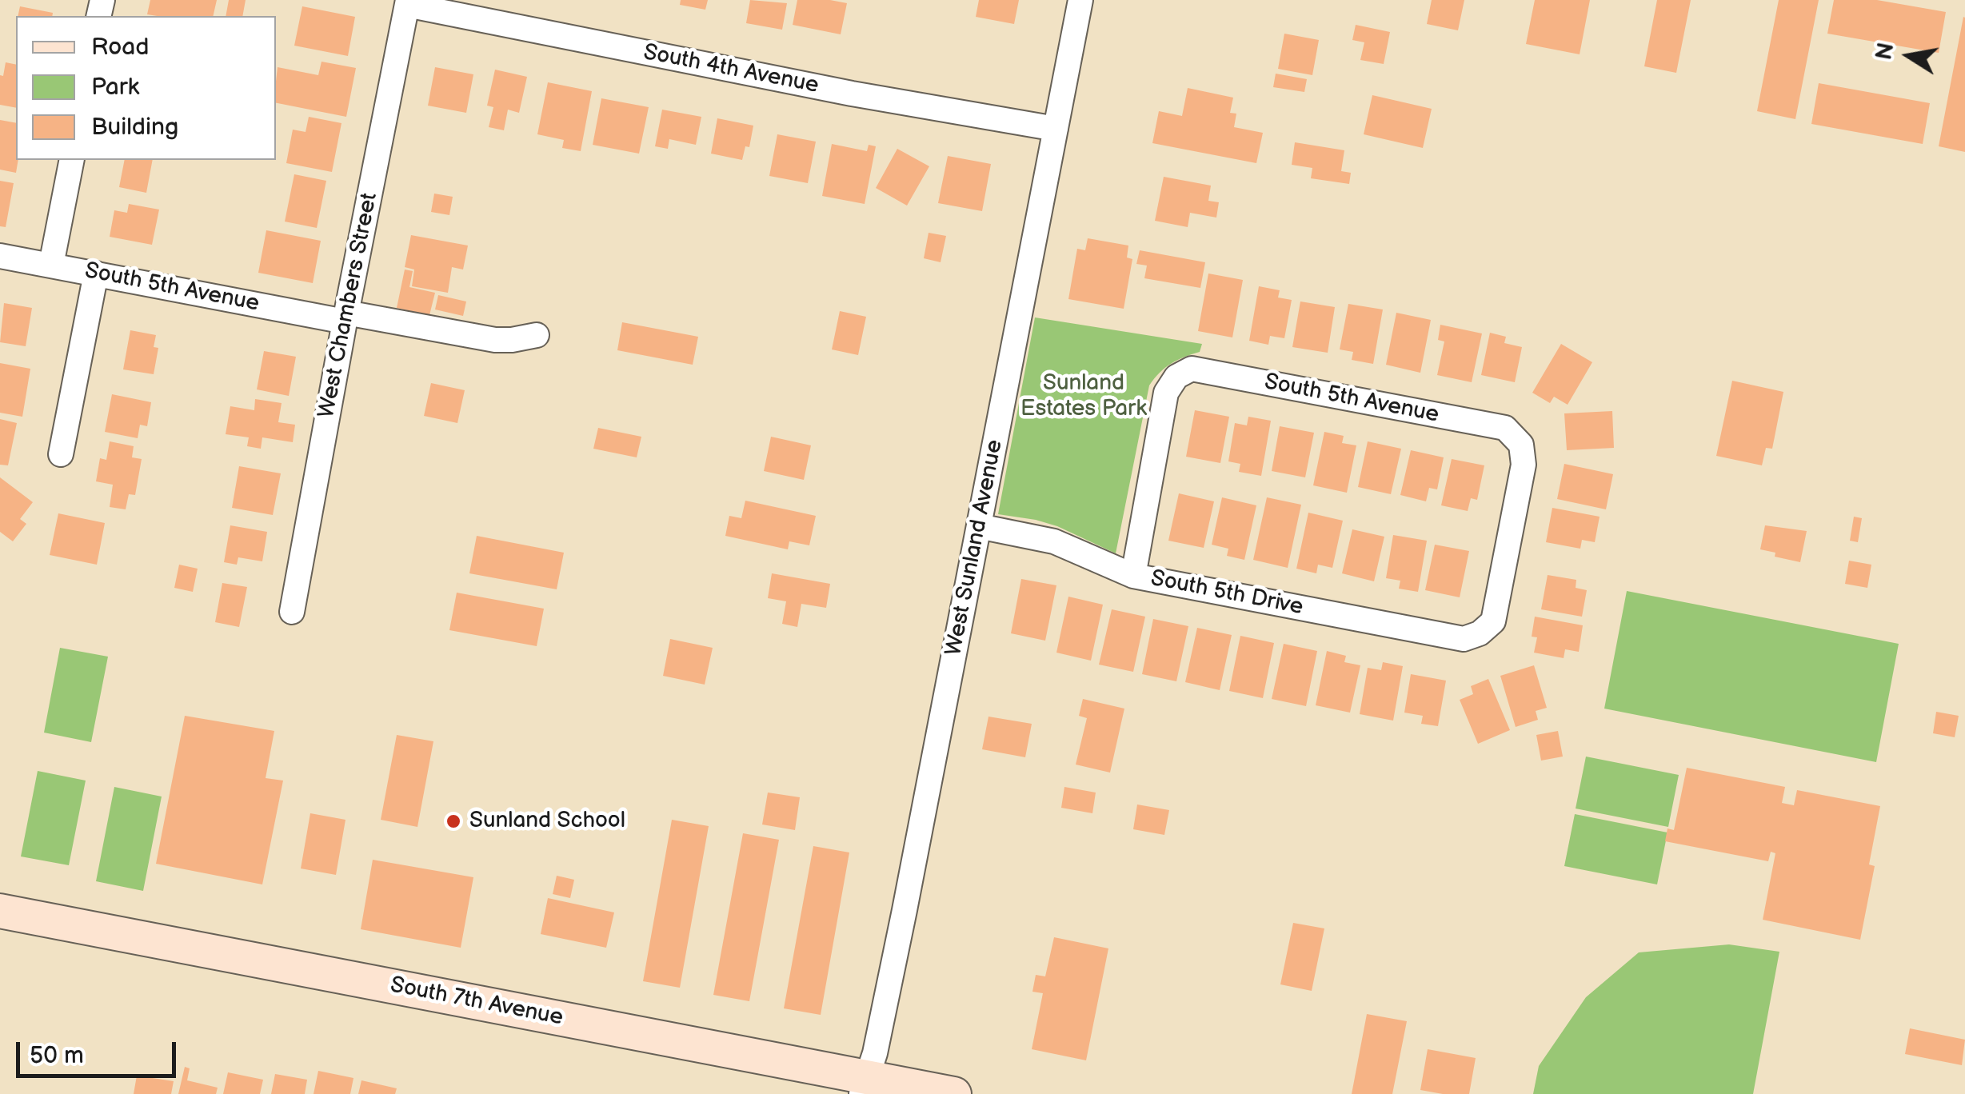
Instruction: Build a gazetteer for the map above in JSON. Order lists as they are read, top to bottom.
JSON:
{
  "streets": {
    "main road": ["South 7th Avenue"],
    "street": [
      "South 4th Avenue",
      "South 5th Avenue",
      "West Chambers Street",
      "West Sunland Avenue",
      "South 5th Drive"
    ]
  },
  "crossings": [
    ["South 4th Avenue", "West Chambers Street"],
    ["South 4th Avenue", "West Sunland Avenue"],
    ["South 5th Avenue", "West Chambers Street"],
    ["South 5th Avenue", "South 5th Drive"],
    ["West Sunland Avenue", "South 5th Drive"],
    ["West Sunland Avenue", "South 7th Avenue"]
  ],
  "parks": ["Sunland Estates Park"],
  "places": ["Sunland School"],
  "legend": ["Road", "Park", "Building"],
  "scale_bar": "50 m",
  "north": "left"
}
